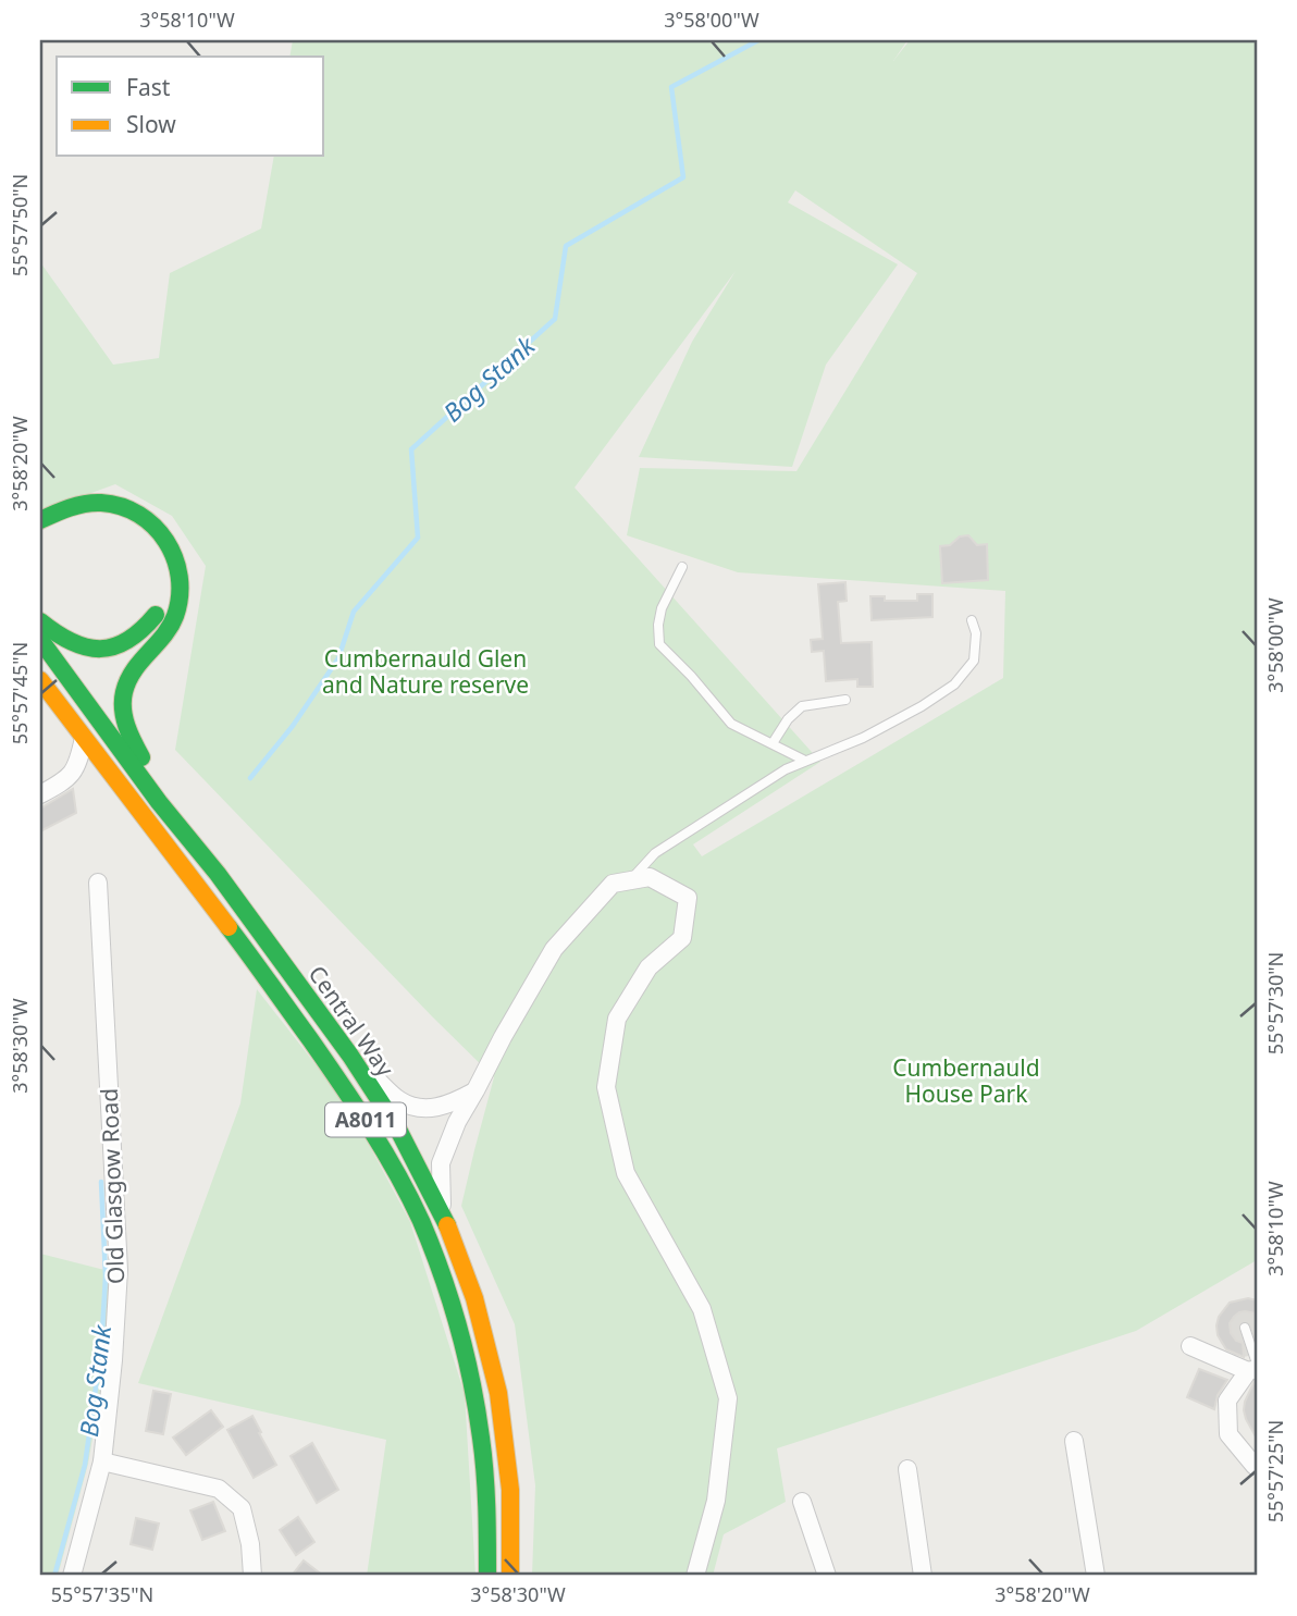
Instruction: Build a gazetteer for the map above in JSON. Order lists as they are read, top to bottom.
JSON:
{
  "streets": {
    "main road": ["Central Way", "A8011"],
    "street": ["Old Glasgow Road"]
  },
  "water": ["Bog Stank"],
  "parks": ["Cumbernauld Glen and Nature reserve", "Cumbernauld House Park"],
  "legend": ["Fast", "Slow"],
  "coordinates": [
    "3°58'10\"W",
    "3°58'00\"W",
    "55°57'50\"N",
    "3°58'20\"W",
    "55°57'45\"N",
    "55°57'30\"N",
    "3°58'30\"W",
    "55°57'25\"N",
    "55°57'35\"N"
  ]
}
